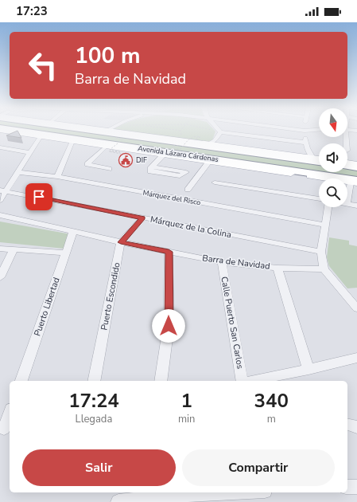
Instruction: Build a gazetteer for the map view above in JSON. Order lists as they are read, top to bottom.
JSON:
{
  "streets": {
    "highway": ["Avenida Lázaro Cárdenas"],
    "street": [
      "Márquez del Risco",
      "Márquez de la Colina",
      "Barra de Navidad",
      "Puerto Escondido",
      "Puerto Libertad",
      "Calle Puerto San Carlos"
    ]
  },
  "crossings": [
    ["Barra de Navidad", "Puerto Escondido"],
    ["Barra de Navidad", "Puerto Libertad"],
    ["Barra de Navidad", "Calle Puerto San Carlos"]
  ],
  "places": {
    "public building": ["DIF"]
  },
  "north": "bottom",
  "page": {
    "status": "17:23",
    "turn": ["100 m", "Barra de Navidad"],
    "eta": [
      "17:24",
      "Llegada",
      "1",
      "min",
      "340",
      "m"
    ],
    "buttons": ["Salir", "Compartir"]
  }
}
